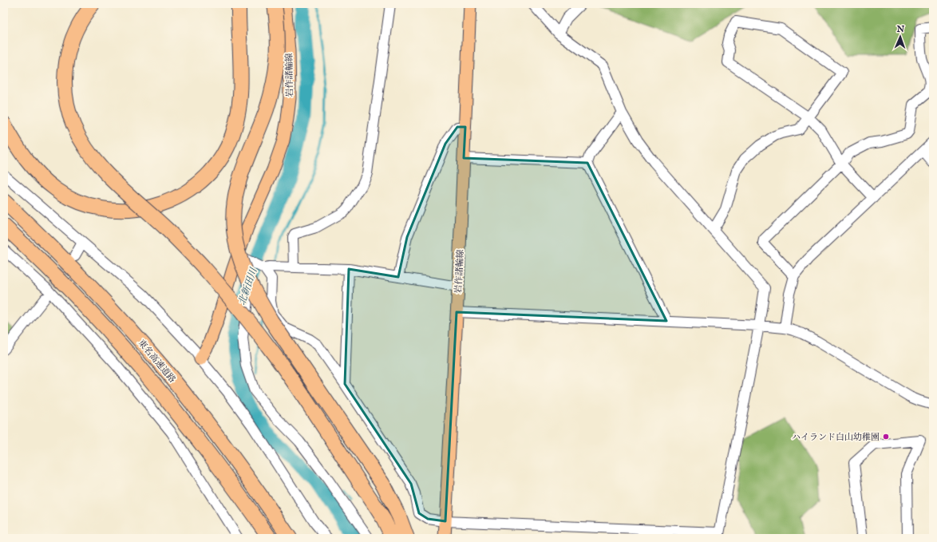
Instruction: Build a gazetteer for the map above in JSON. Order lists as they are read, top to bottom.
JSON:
{
  "streets": {
    "highway": ["東名高速道路"],
    "main road": ["岩作諸輪線"]
  },
  "water": ["北新田川"],
  "places": ["ハイランド白山幼稚園"],
  "north": "top"
}
